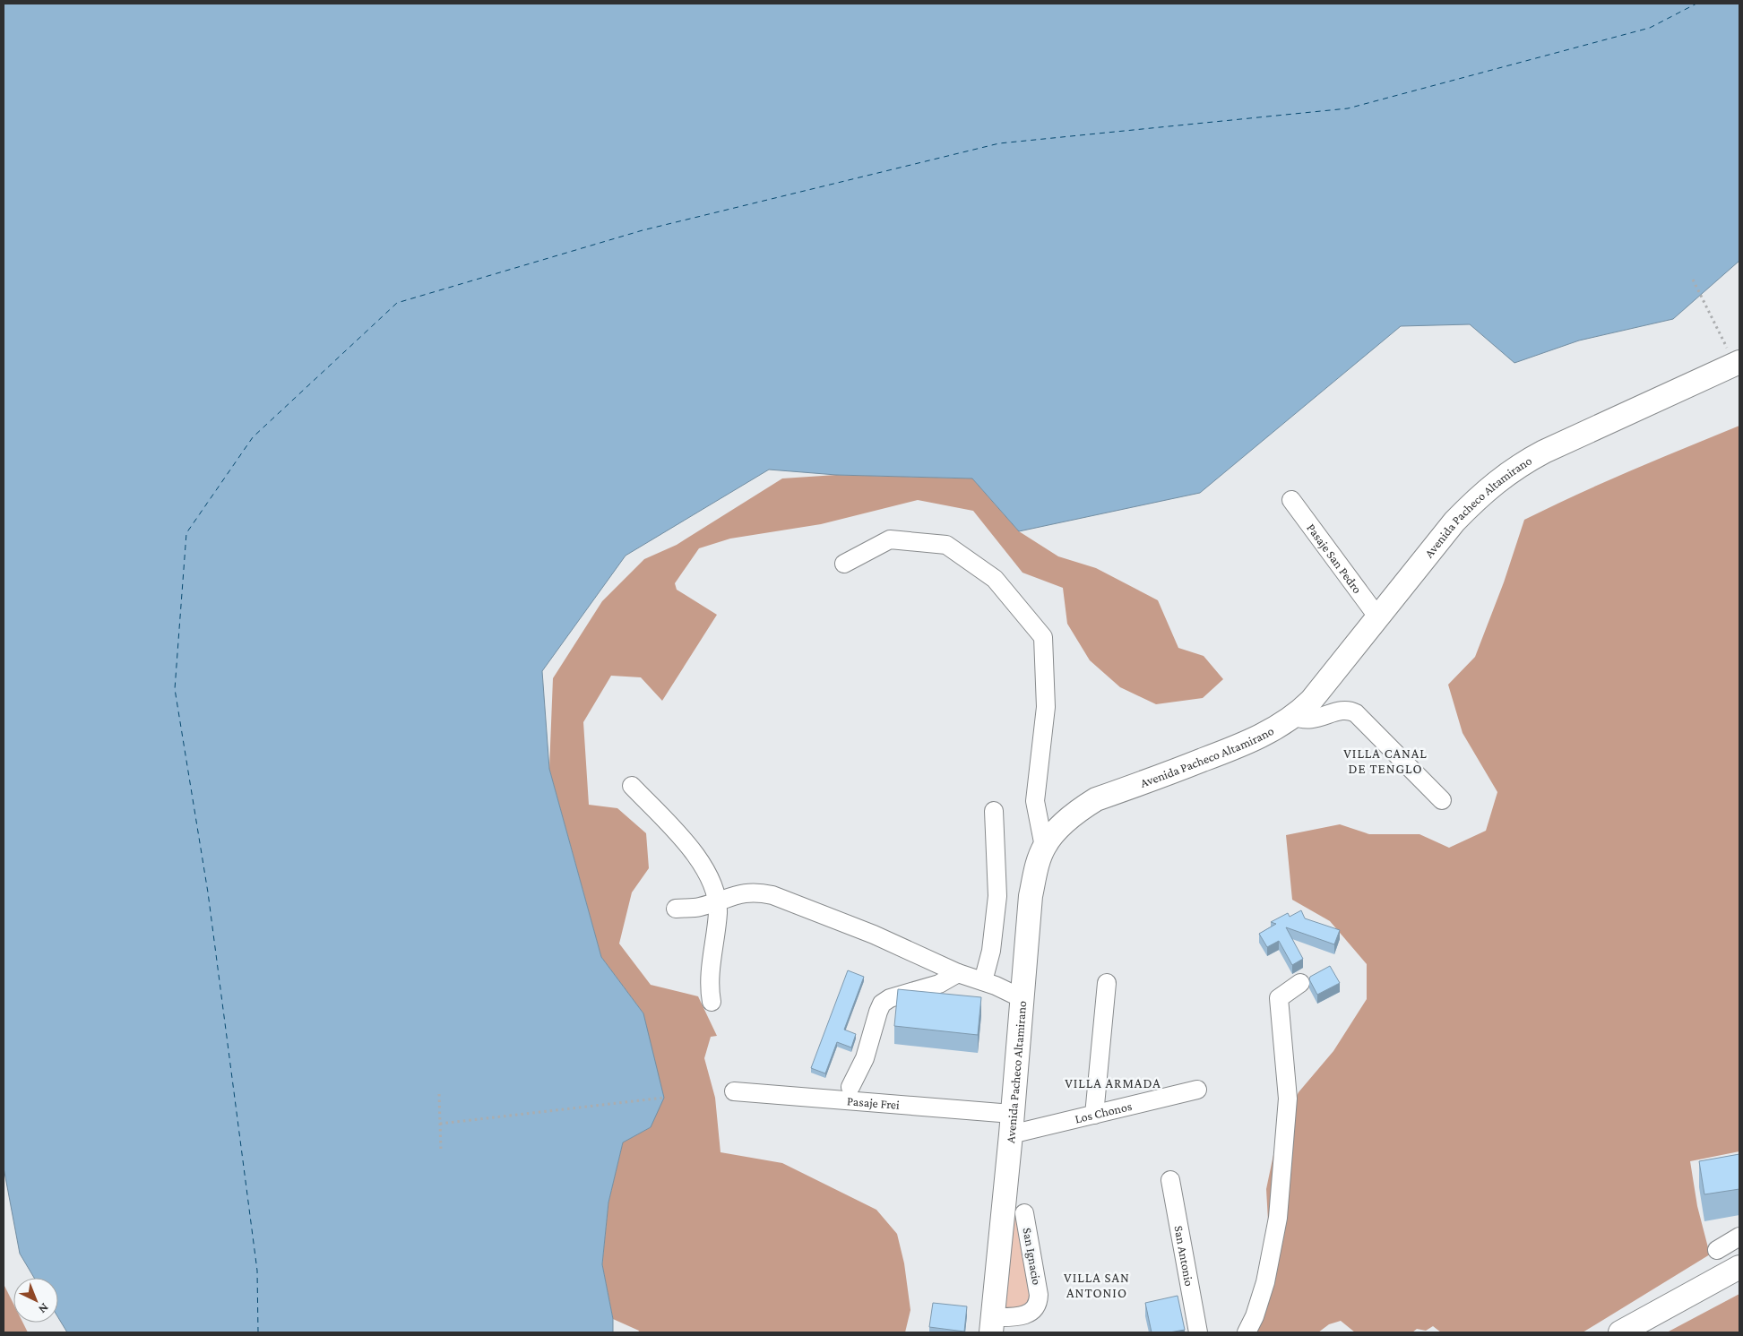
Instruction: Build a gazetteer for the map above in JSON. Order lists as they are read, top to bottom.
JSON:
{
  "streets": {
    "main road": ["Avenida Pacheco Altamirano"],
    "street": [
      "Pasaje San Pedro",
      "Pasaje Frei",
      "Los Chonos",
      "San Ignacio",
      "San Antonio"
    ]
  },
  "crossings": [
    ["Avenida Pacheco Altamirano", "Pasaje San Pedro"],
    ["Avenida Pacheco Altamirano", "Pasaje Frei"],
    ["Avenida Pacheco Altamirano", "Los Chonos"],
    ["Avenida Pacheco Altamirano", "San Ignacio"],
    ["Pasaje Frei", "Los Chonos"]
  ],
  "districts": ["VILLA CANAL DE TENGLO", "VILLA ARMADA", "VILLA SAN ANTONIO"],
  "north": "bottom right"
}
